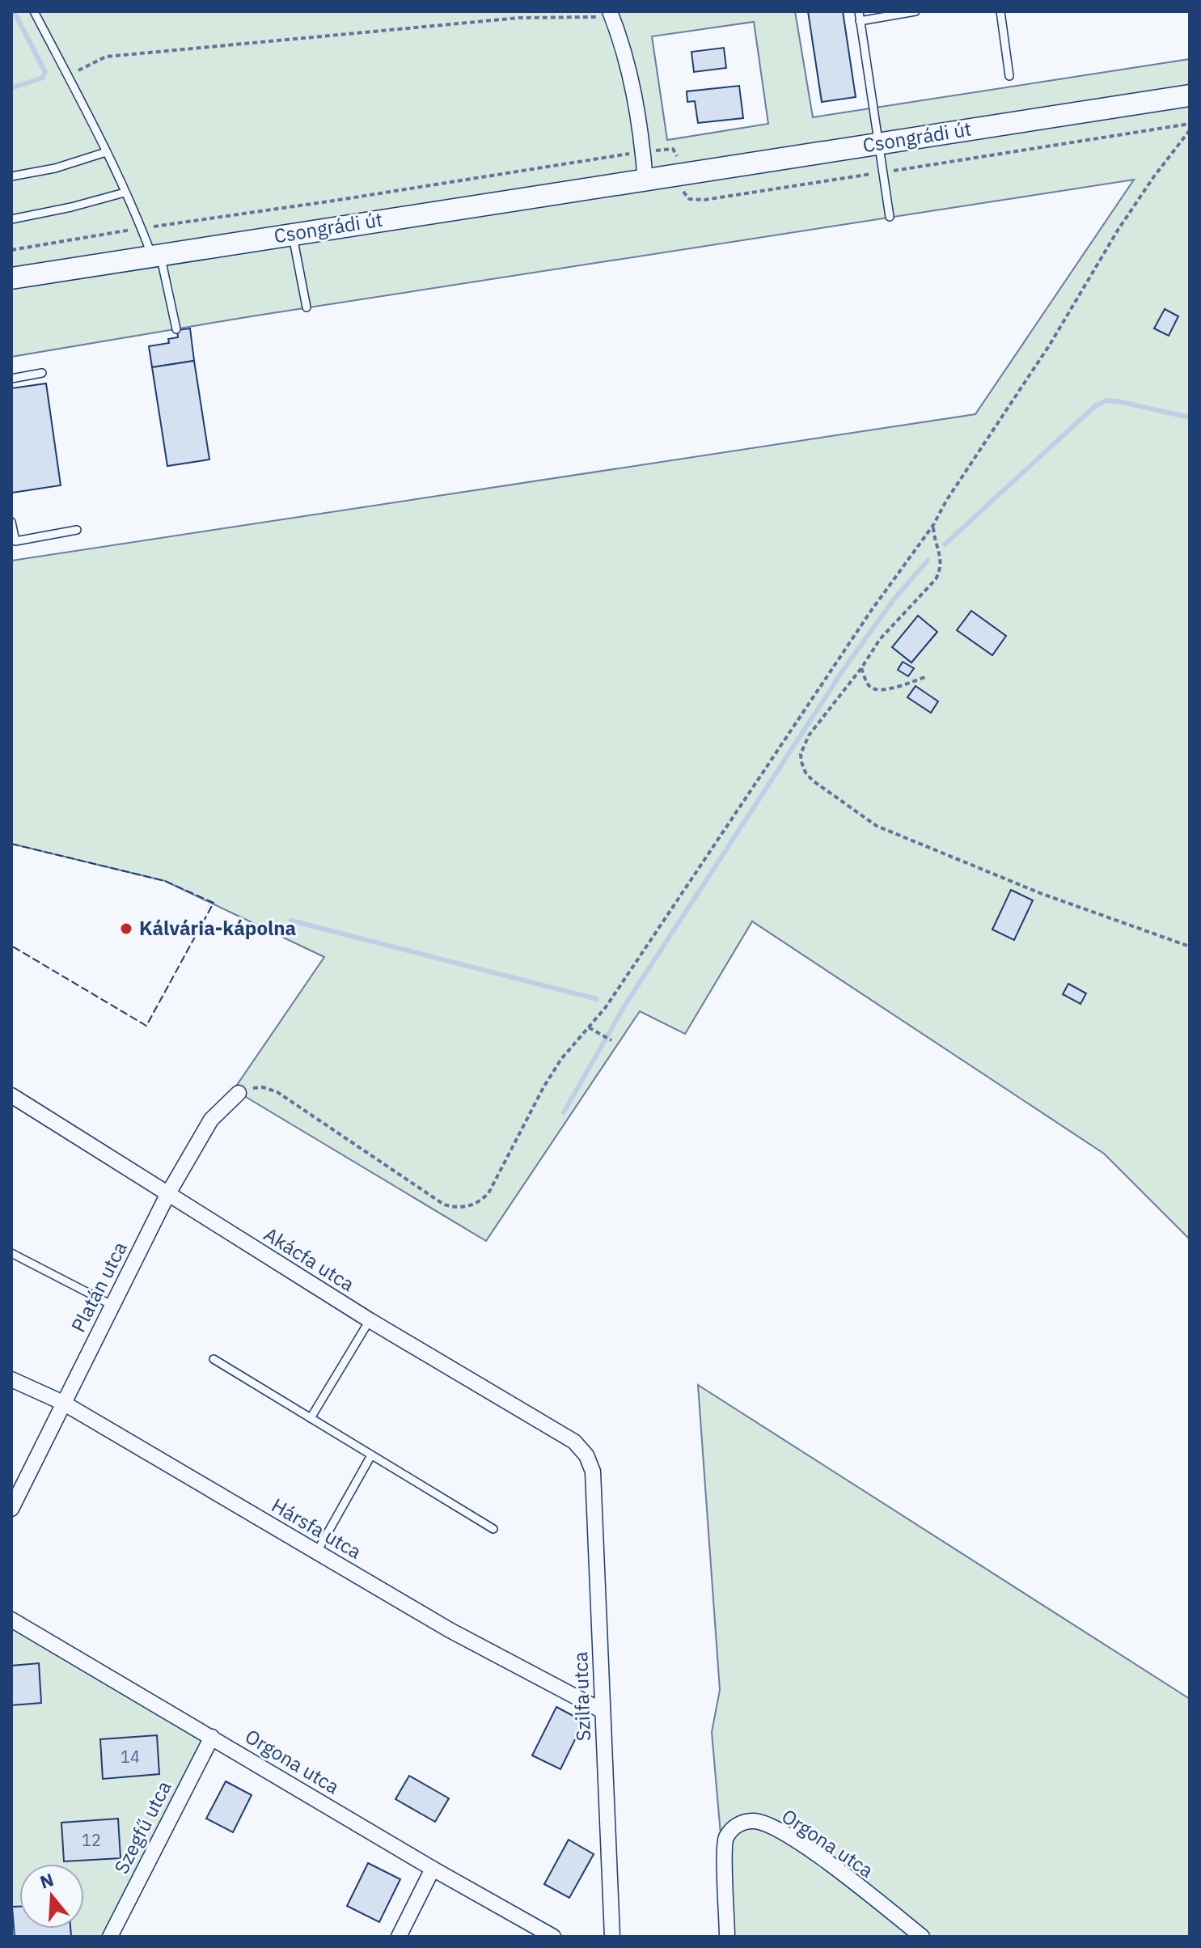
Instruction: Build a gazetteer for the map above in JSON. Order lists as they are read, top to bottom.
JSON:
{
  "streets": {
    "main road": ["Csongrádi út"],
    "street": [
      "Akácfa utca",
      "Platán utca",
      "Hársfa utca",
      "Szilfa utca",
      "Orgona utca",
      "Szegfű utca"
    ]
  },
  "crossings": [
    ["Akácfa utca", "Platán utca"],
    ["Akácfa utca", "Szilfa utca"],
    ["Platán utca", "Hársfa utca"],
    ["Hársfa utca", "Szilfa utca"],
    ["Orgona utca", "Szegfű utca"]
  ],
  "places": ["Kálvária-kápolna"],
  "house_numbers": ["14", "12"],
  "north": "top"
}
